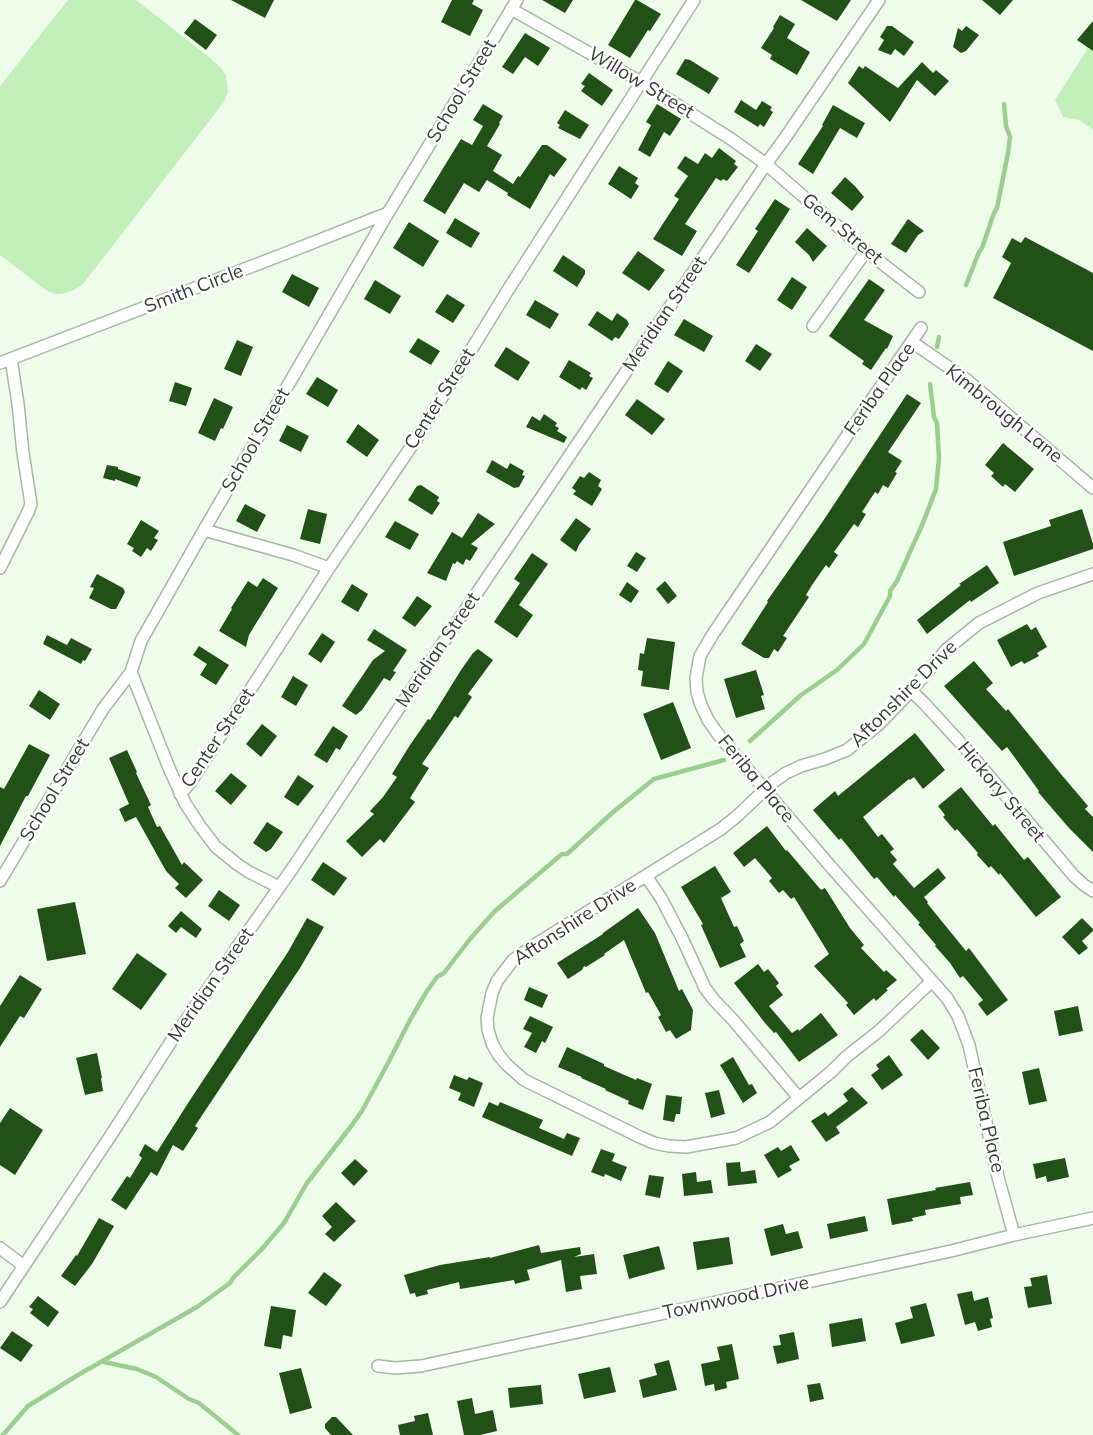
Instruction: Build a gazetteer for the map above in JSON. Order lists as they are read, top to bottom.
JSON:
{
  "streets": {
    "street": [
      "Willow Street",
      "School Street",
      "Gem Street",
      "Smith Circle",
      "Meridian Street",
      "Feriba Place",
      "Center Street",
      "Kimbrough Lane",
      "Aftonshire Drive",
      "Hickory Street",
      "Townwood Drive"
    ]
  },
  "crossings": [
    ["Willow Street", "School Street"],
    ["Willow Street", "Gem Street"],
    ["Willow Street", "Meridian Street"],
    ["Willow Street", "Center Street"],
    ["School Street", "Smith Circle"],
    ["Gem Street", "Meridian Street"],
    ["Feriba Place", "Kimbrough Lane"],
    ["Feriba Place", "Aftonshire Drive"],
    ["Feriba Place", "Townwood Drive"],
    ["Aftonshire Drive", "Hickory Street"]
  ]
}
